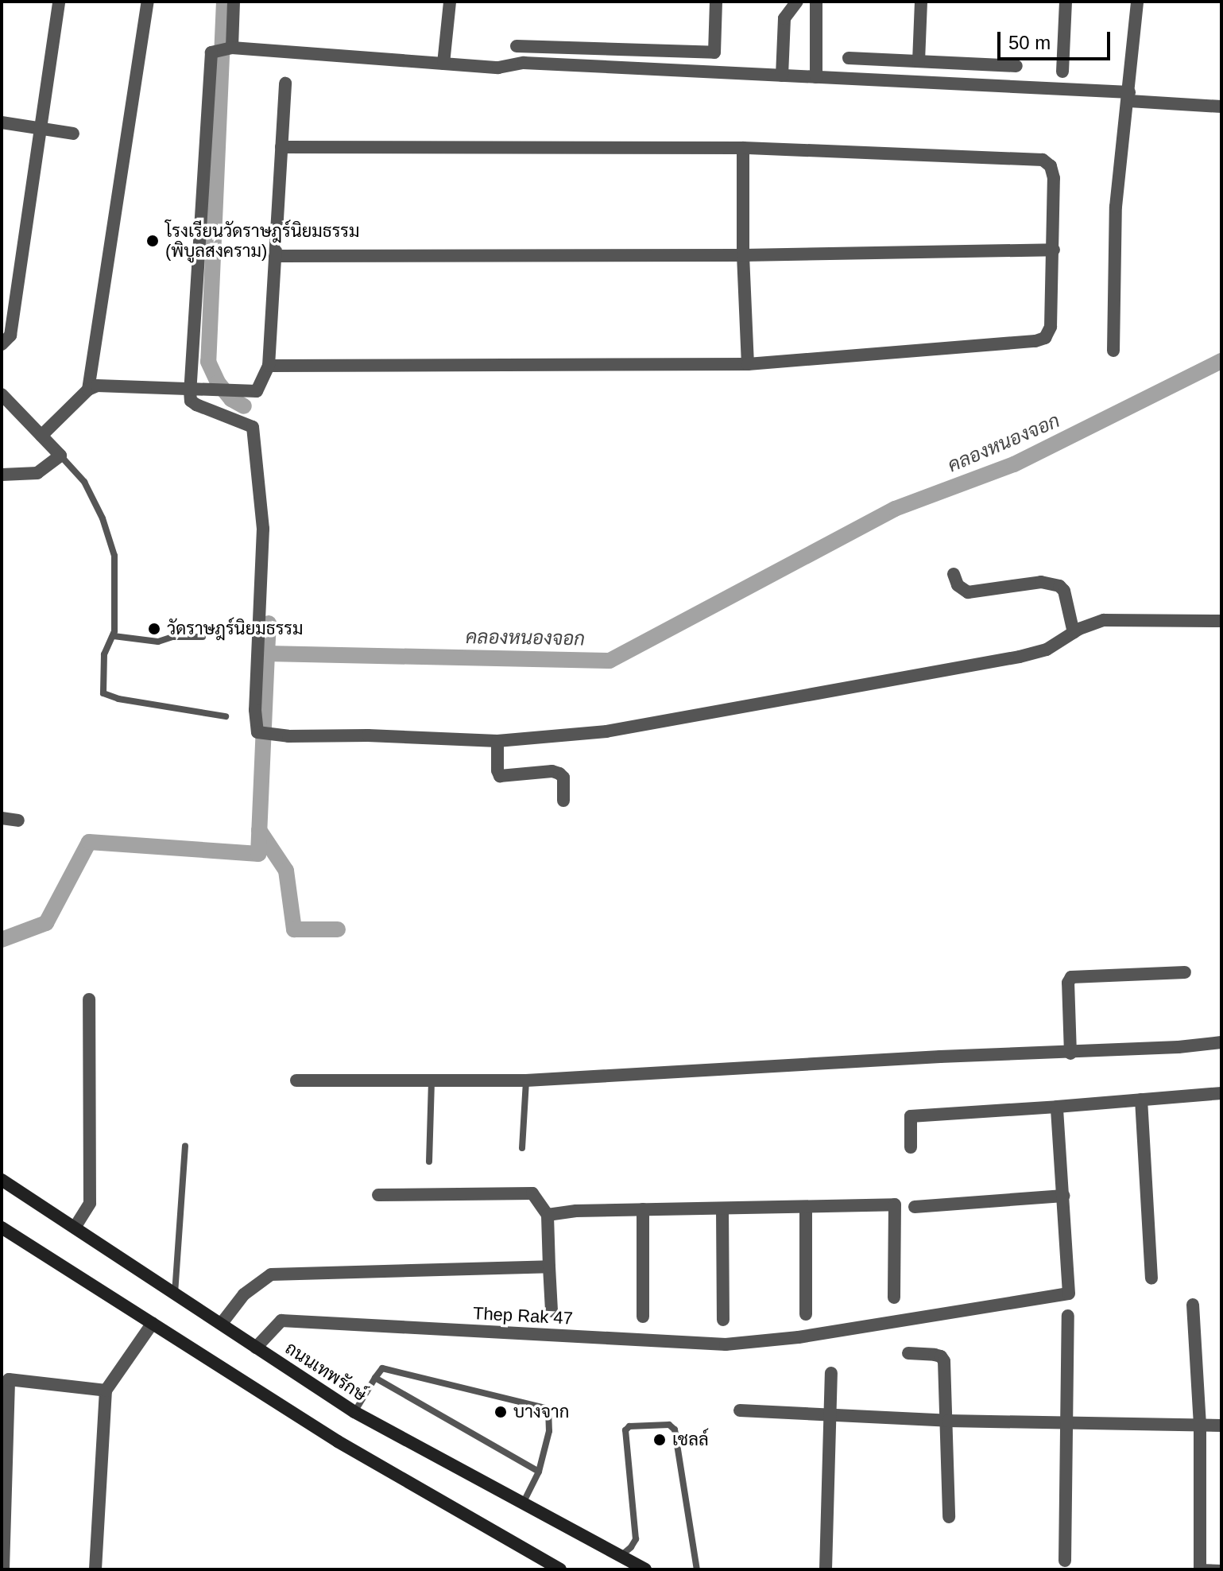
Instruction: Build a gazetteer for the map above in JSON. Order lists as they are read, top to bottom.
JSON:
{
  "streets": {
    "main road": ["ถนนเทพรักษ์"],
    "street": ["Thep Rak 47"]
  },
  "crossings": [
    ["Thep Rak 47", "ถนนเทพรักษ์"]
  ],
  "water": ["คลองหนองจอก"],
  "places": [
    "โรงเรียนวัดราษฎร์นิยมธรรม (พิบูลสงคราม)",
    "วัดราษฎร์นิยมธรรม",
    "บางจาก",
    "เชลล์"
  ],
  "scale_bar": "50 m"
}
